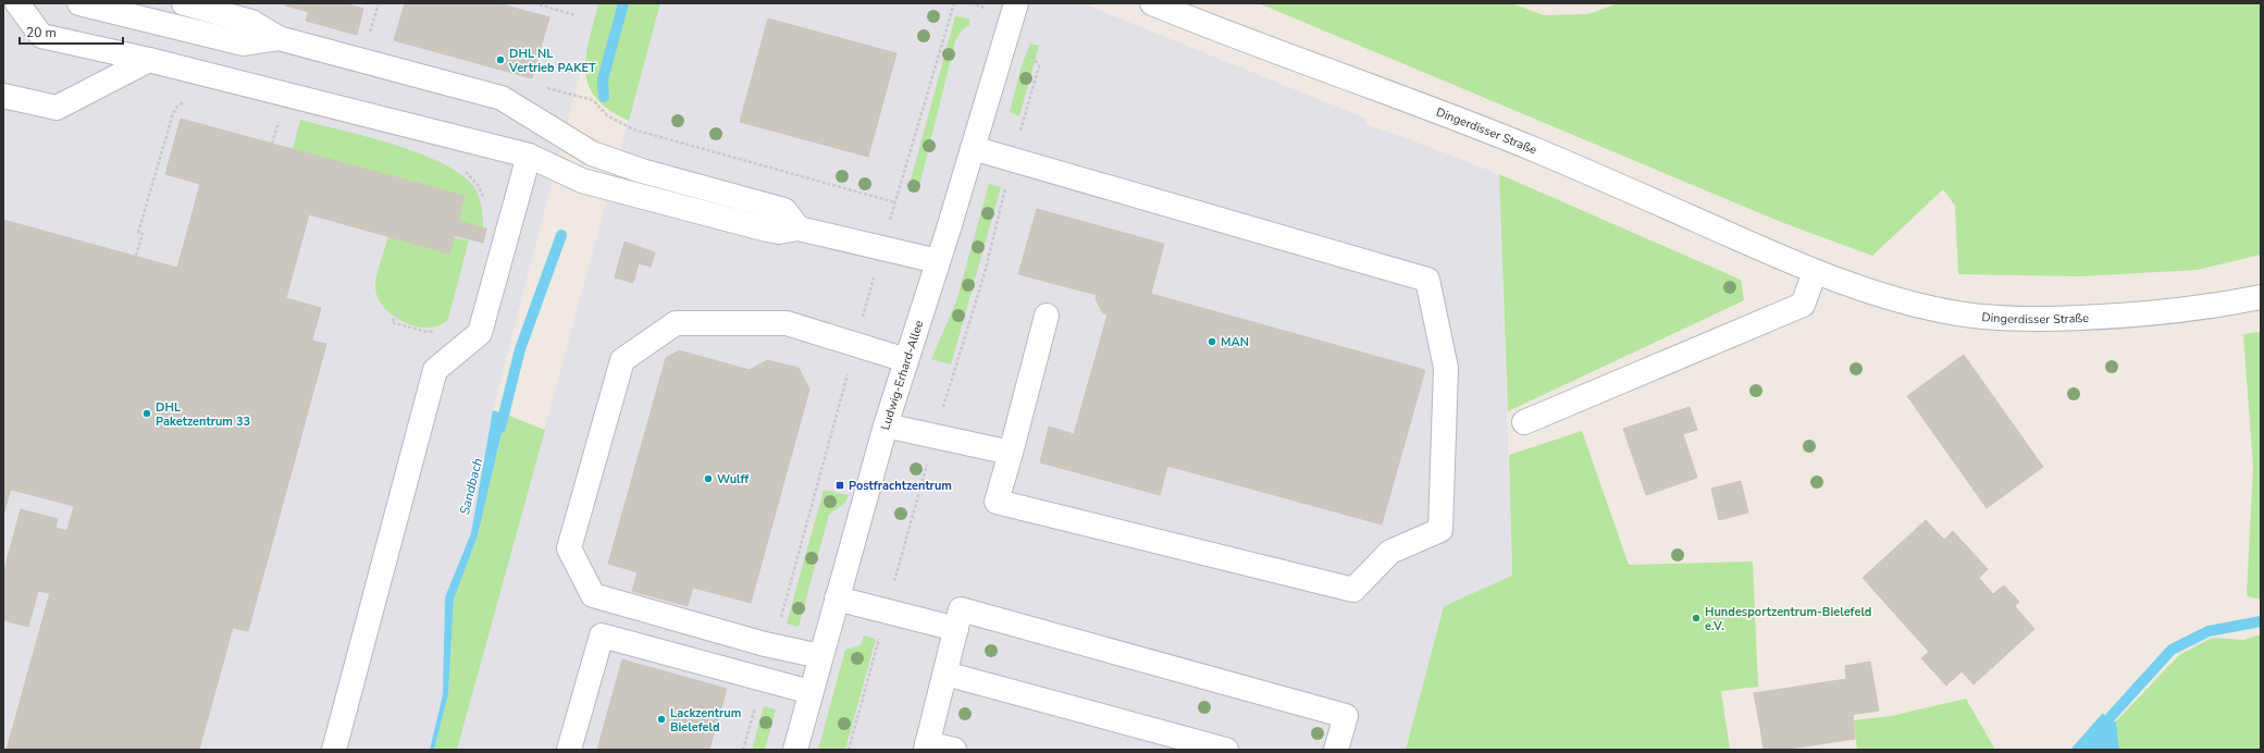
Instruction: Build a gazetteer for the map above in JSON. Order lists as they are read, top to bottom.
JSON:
{
  "streets": {
    "street": ["Dingerdisser Straße", "Ludwig-Erhard-Allee"]
  },
  "water": ["Sandbach"],
  "places": {
    "other": [
      "DHL NL Vertrieb PAKET",
      "MAN",
      "DHL Paketzentrum 33",
      "Wulff",
      "Hundesportzentrum-Bielefeld e.V.",
      "Lackzentrum Bielefeld"
    ],
    "transit": ["Postfrachtzentrum"]
  },
  "scale_bar": "20 m"
}
